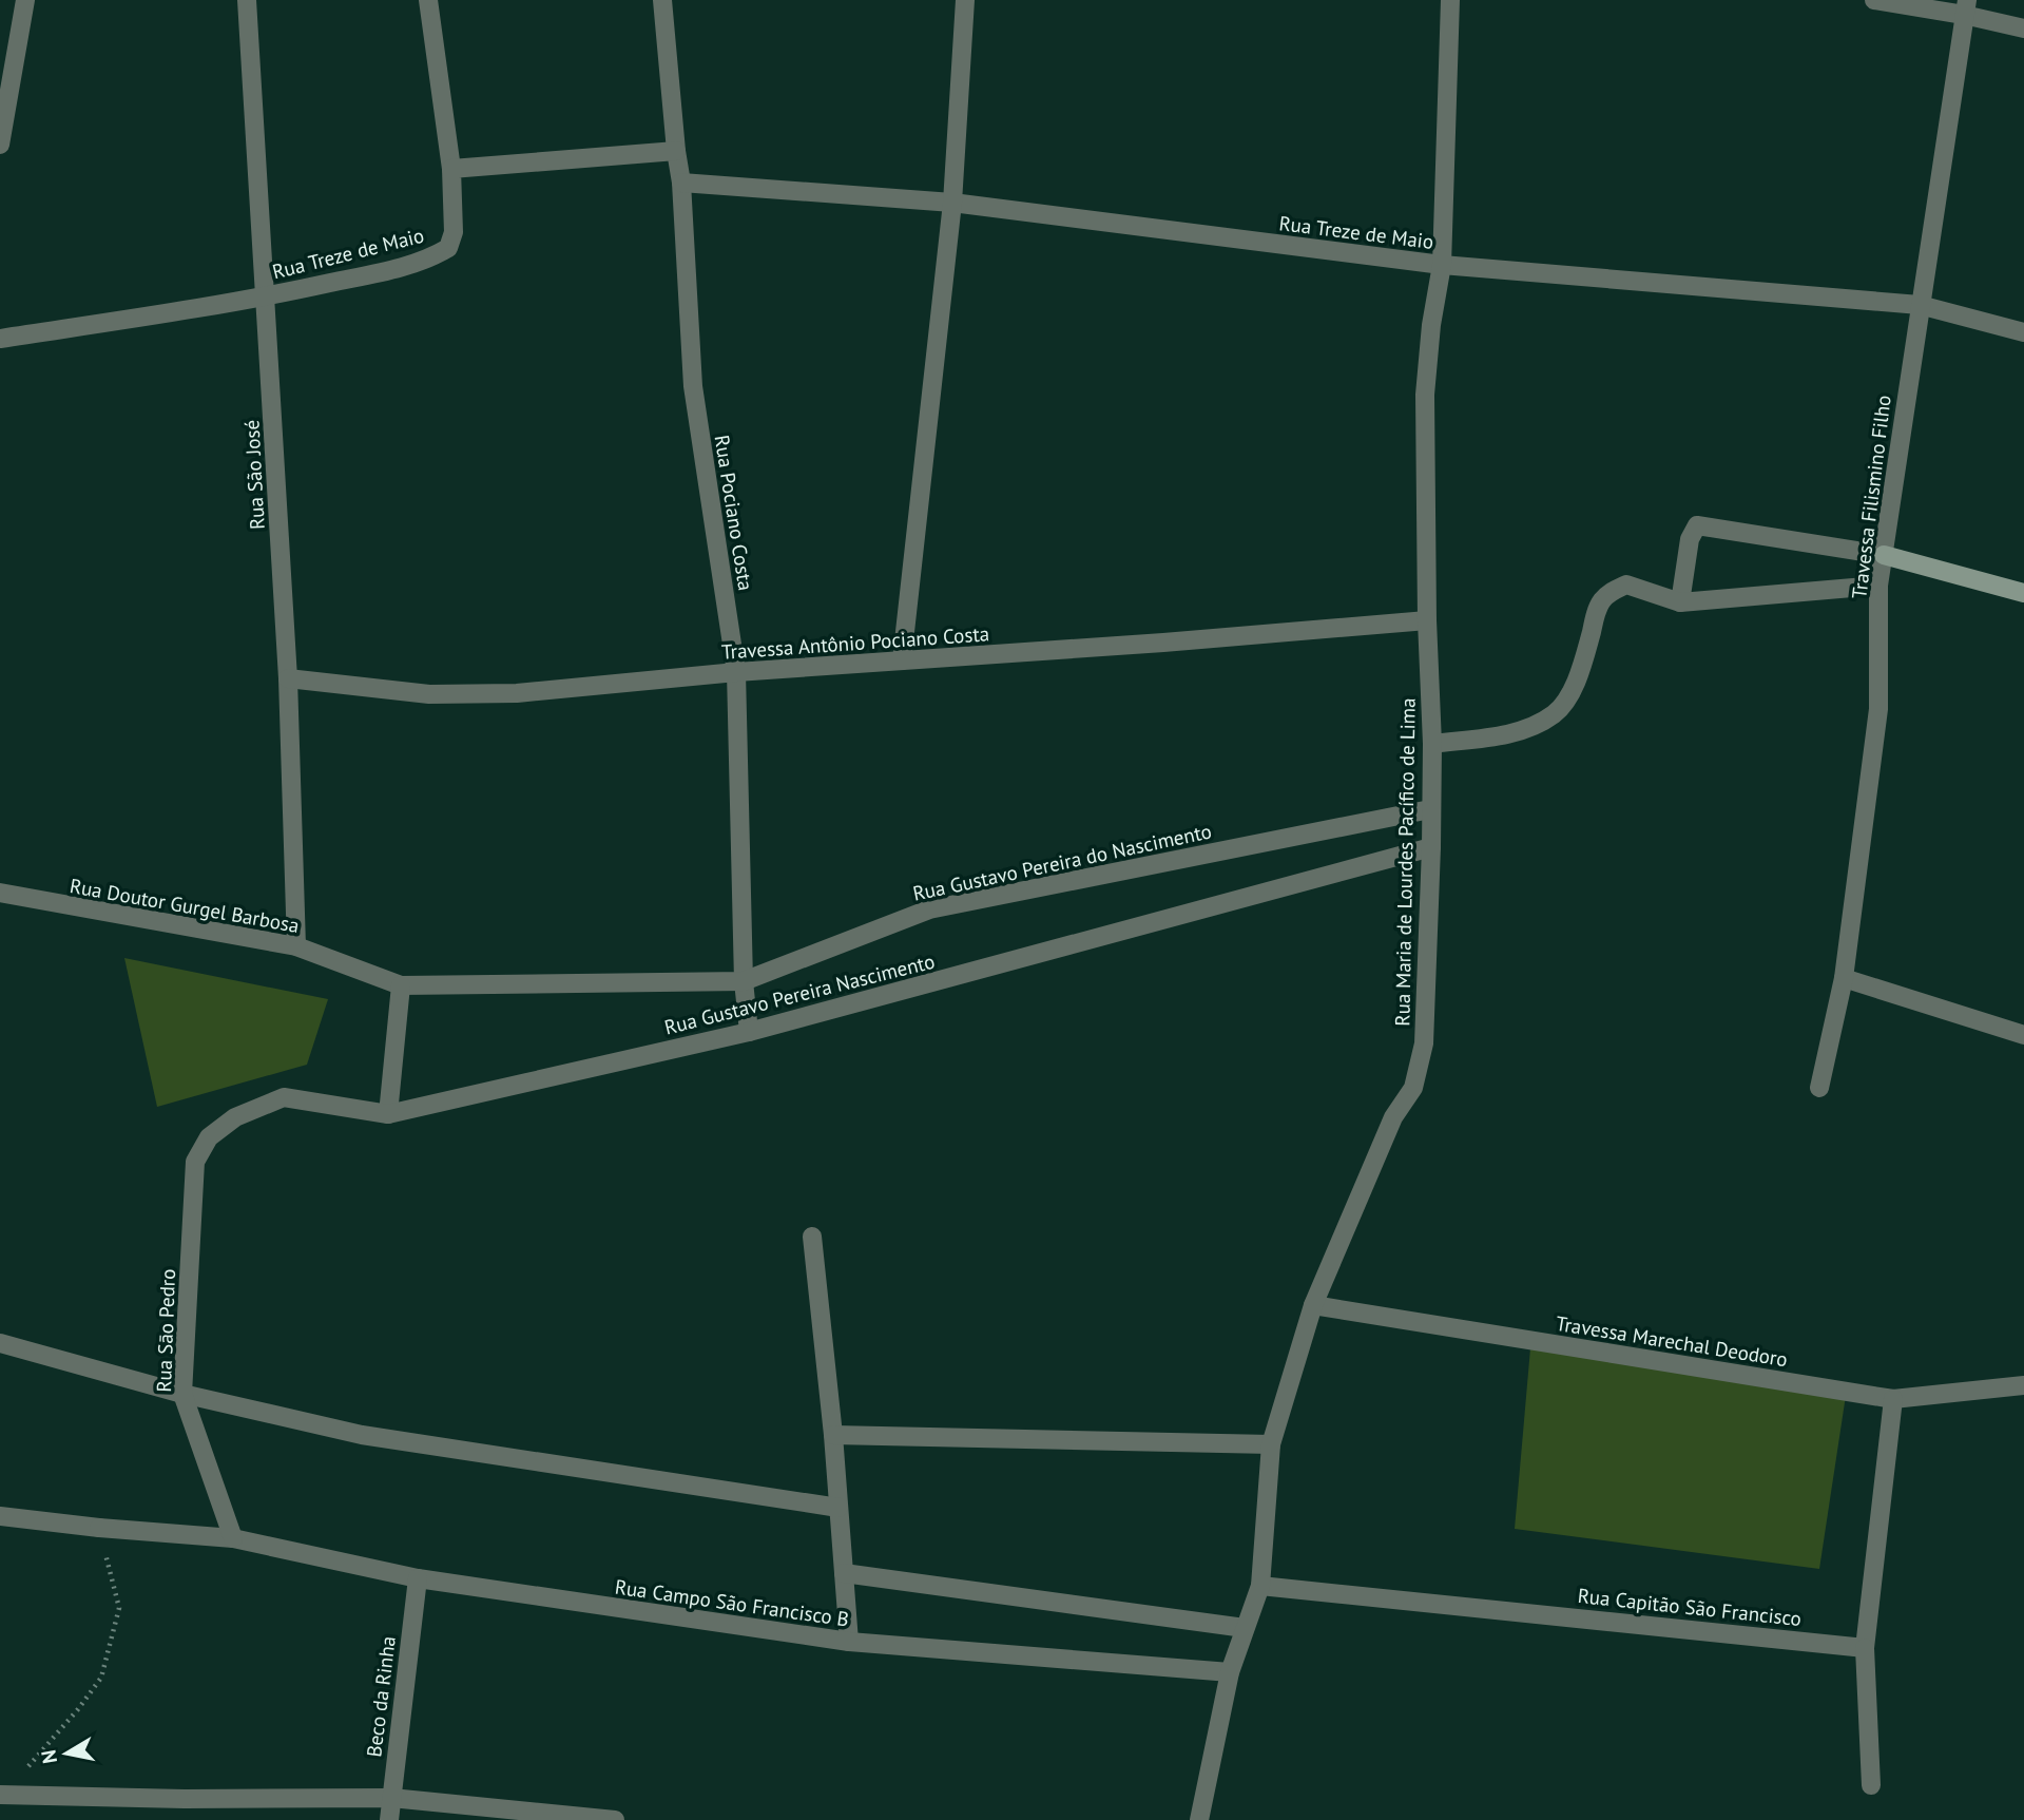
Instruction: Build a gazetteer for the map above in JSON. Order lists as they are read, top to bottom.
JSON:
{
  "streets": {
    "street": [
      "Rua Treze de Maio",
      "Rua São José",
      "Travessa Filismino Filho",
      "Rua Pociano Costa",
      "Travessa Antônio Pociano Costa",
      "Rua Gustavo Pereira do Nascimento",
      "Rua Maria de Lourdes Pacífico de Lima",
      "Rua Doutor Gurgel Barbosa",
      "Rua Gustavo Pereira Nascimento",
      "Rua Sāo Pedro",
      "Travessa Marechal Deodoro",
      "Rua Campo São Francisco B",
      "Rua Capitão São Francisco",
      "Beco da Rinha"
    ]
  },
  "crossings": [
    ["Rua Treze de Maio", "Rua São José"],
    ["Rua Treze de Maio", "Travessa Filismino Filho"],
    ["Rua Treze de Maio", "Rua Pociano Costa"],
    ["Rua Treze de Maio", "Rua Maria de Lourdes Pacífico de Lima"],
    ["Rua São José", "Travessa Antônio Pociano Costa"],
    ["Rua São José", "Rua Doutor Gurgel Barbosa"],
    ["Rua Pociano Costa", "Travessa Antônio Pociano Costa"],
    ["Rua Pociano Costa", "Rua Gustavo Pereira do Nascimento"],
    ["Rua Pociano Costa", "Rua Gustavo Pereira Nascimento"],
    ["Travessa Antônio Pociano Costa", "Rua Maria de Lourdes Pacífico de Lima"],
    ["Rua Gustavo Pereira do Nascimento", "Rua Maria de Lourdes Pacífico de Lima"],
    ["Rua Gustavo Pereira do Nascimento", "Rua Doutor Gurgel Barbosa"],
    ["Rua Maria de Lourdes Pacífico de Lima", "Rua Gustavo Pereira Nascimento"],
    ["Rua Maria de Lourdes Pacífico de Lima", "Travessa Marechal Deodoro"],
    ["Rua Maria de Lourdes Pacífico de Lima", "Rua Campo São Francisco B"],
    ["Rua Maria de Lourdes Pacífico de Lima", "Rua Capitão São Francisco"],
    ["Rua Gustavo Pereira Nascimento", "Rua Sāo Pedro"],
    ["Rua Sāo Pedro", "Rua Campo São Francisco B"],
    ["Rua Campo São Francisco B", "Beco da Rinha"]
  ],
  "north": "left"
}
